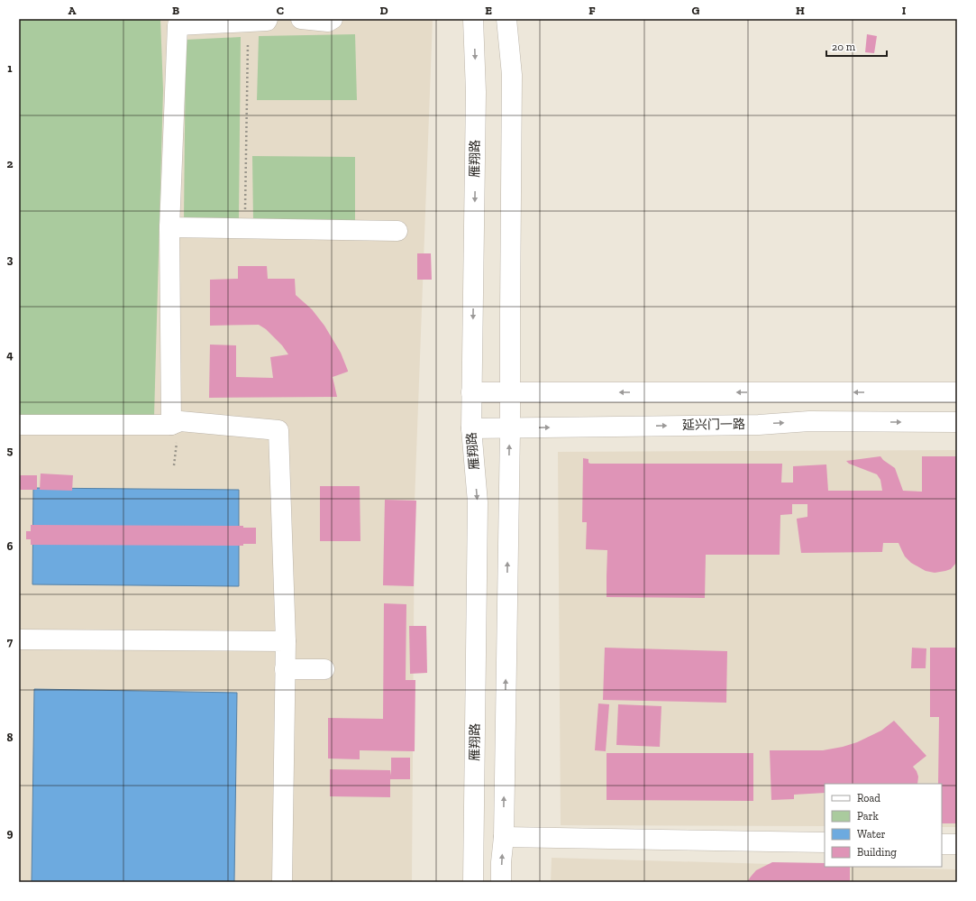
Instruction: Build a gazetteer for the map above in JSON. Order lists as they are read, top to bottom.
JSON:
{
  "streets": {
    "main road": ["雁翔路", "延兴门一路"]
  },
  "crossings": [
    ["雁翔路", "延兴门一路"]
  ],
  "legend": [
    "Road",
    "Park",
    "Water",
    "Building"
  ],
  "scale_bar": "20 m",
  "grid": {
    "columns": [
      "A",
      "B",
      "C",
      "D",
      "E",
      "F",
      "G",
      "H",
      "I"
    ],
    "rows": [
      "1",
      "2",
      "3",
      "4",
      "5",
      "6",
      "7",
      "8",
      "9"
    ]
  }
}
